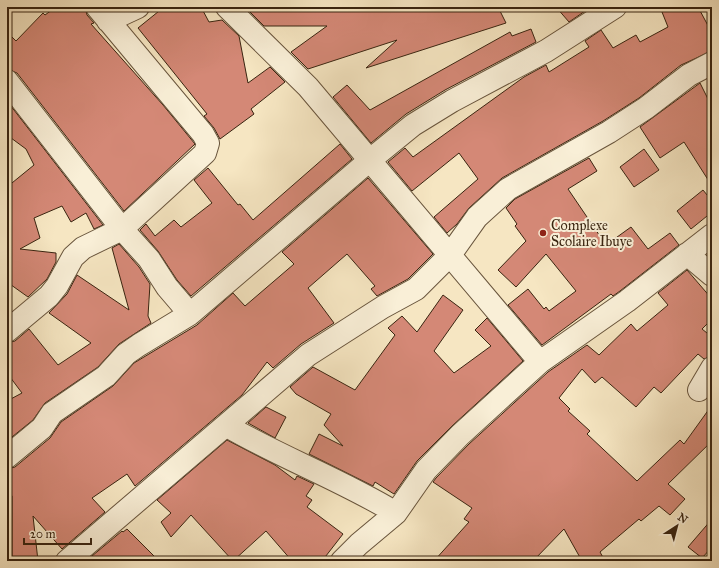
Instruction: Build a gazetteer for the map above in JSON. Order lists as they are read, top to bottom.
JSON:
{
  "places": ["Complexe Scolaire Ibuye"],
  "scale_bar": "20 m",
  "north": "top right"
}
